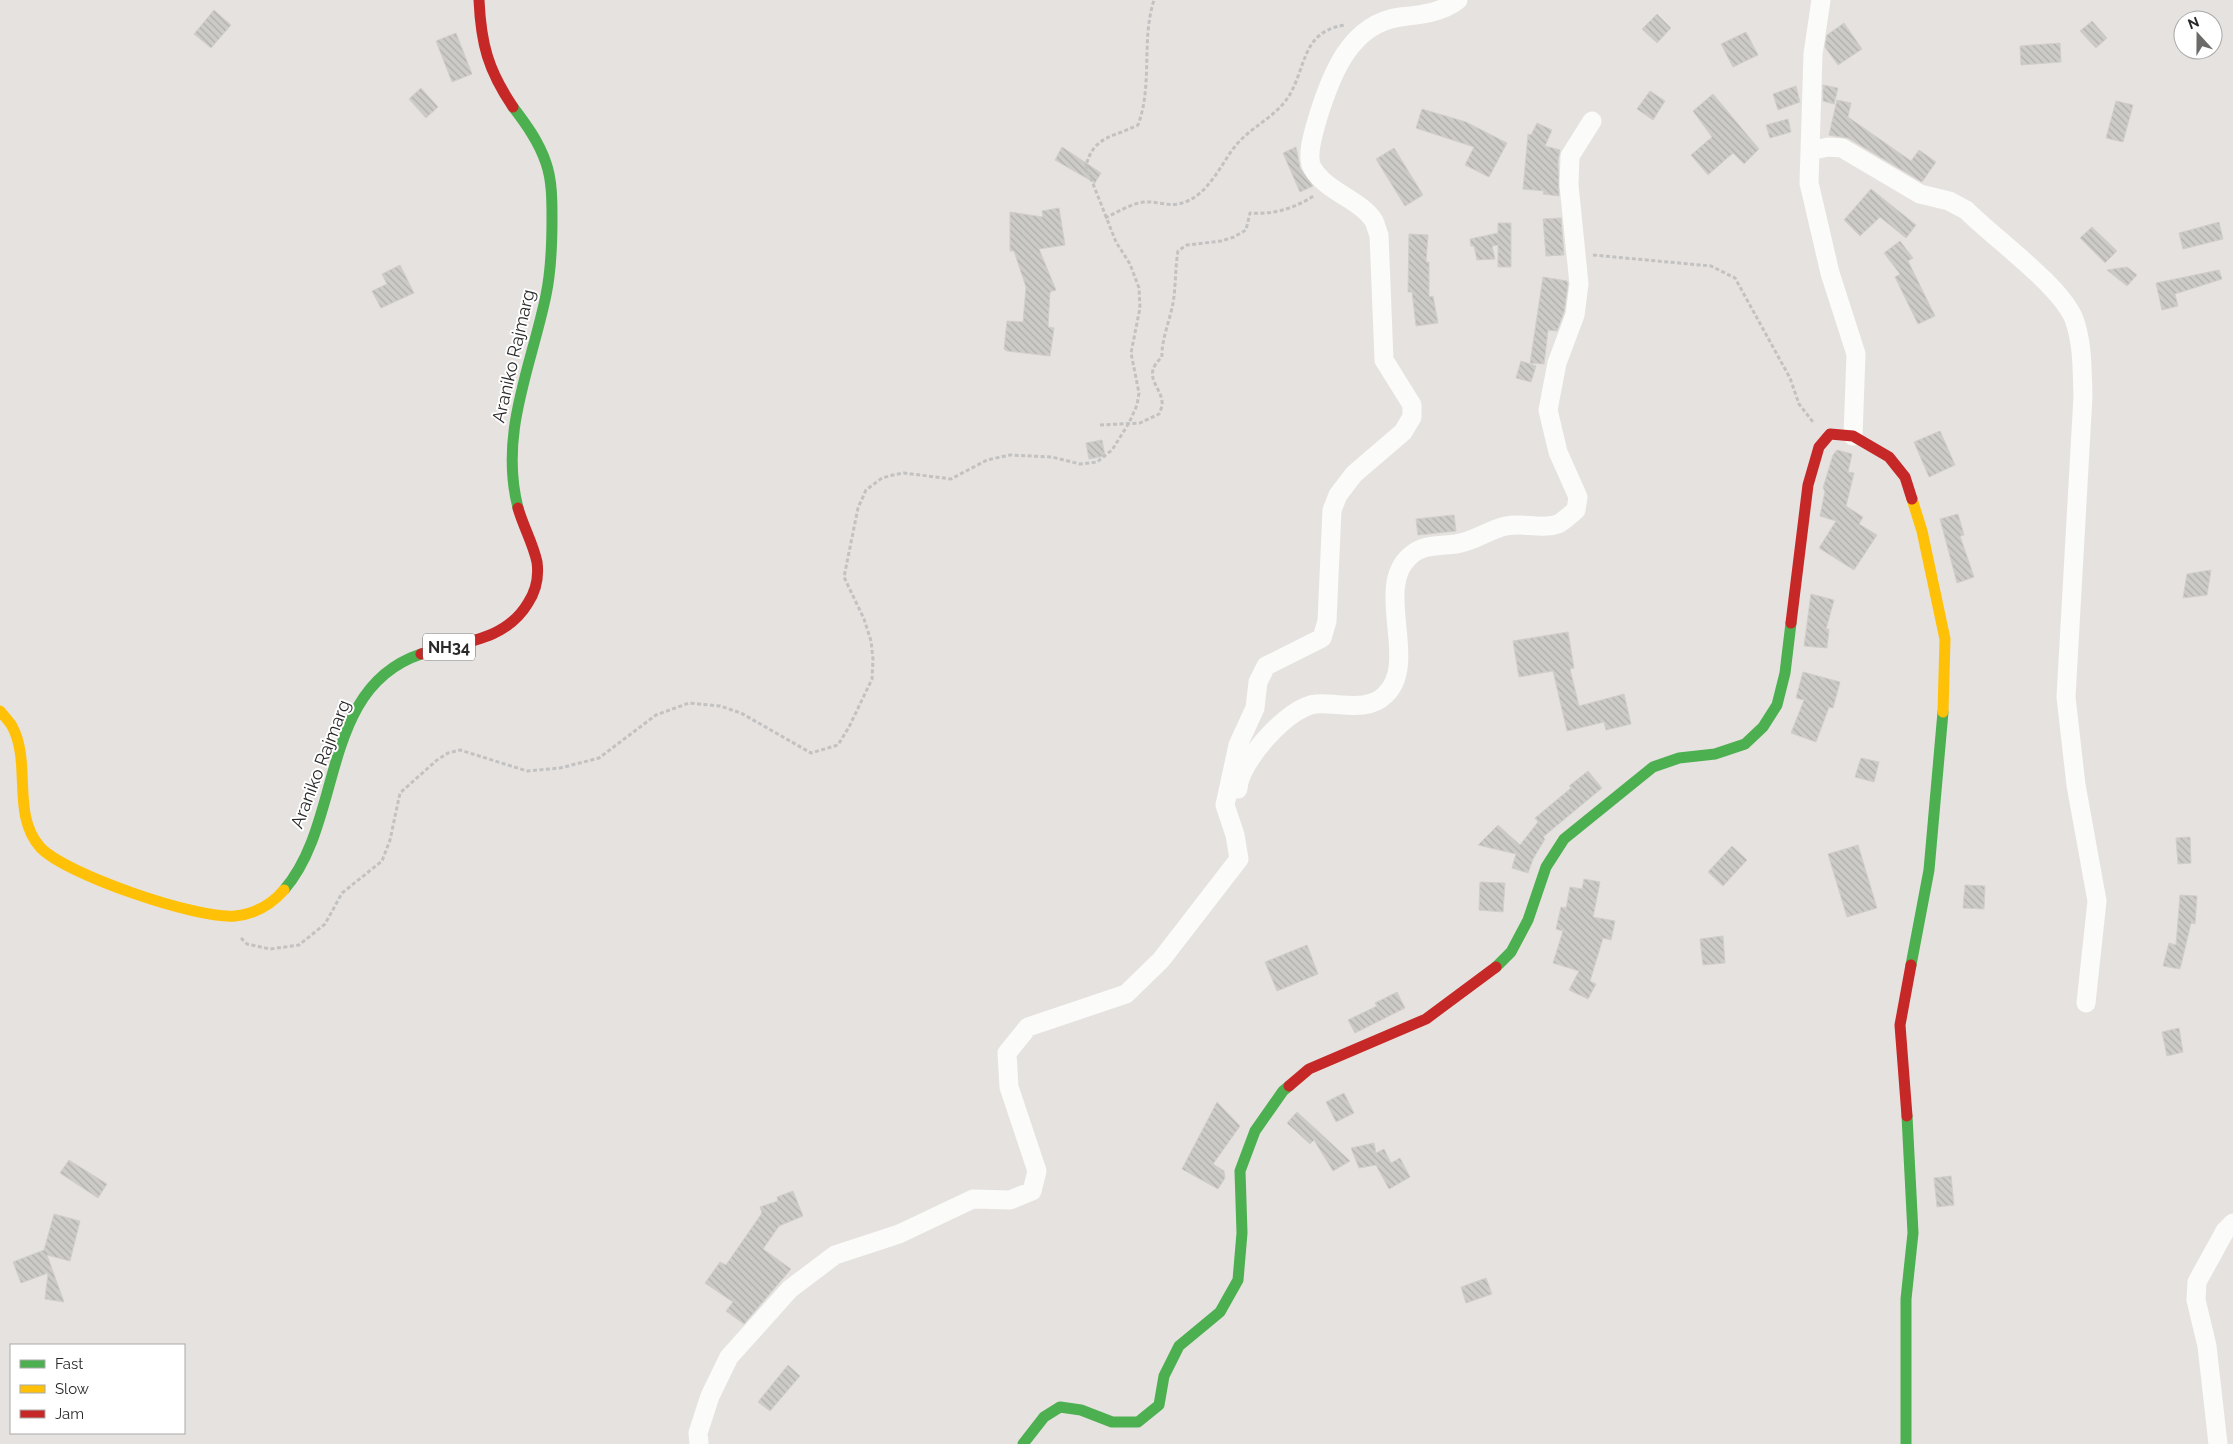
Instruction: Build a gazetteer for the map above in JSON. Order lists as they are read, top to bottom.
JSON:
{
  "streets": {
    "main road": ["Araniko Rajmarg", "NH34"]
  },
  "legend": ["Fast", "Slow", "Jam"],
  "north": "top"
}
